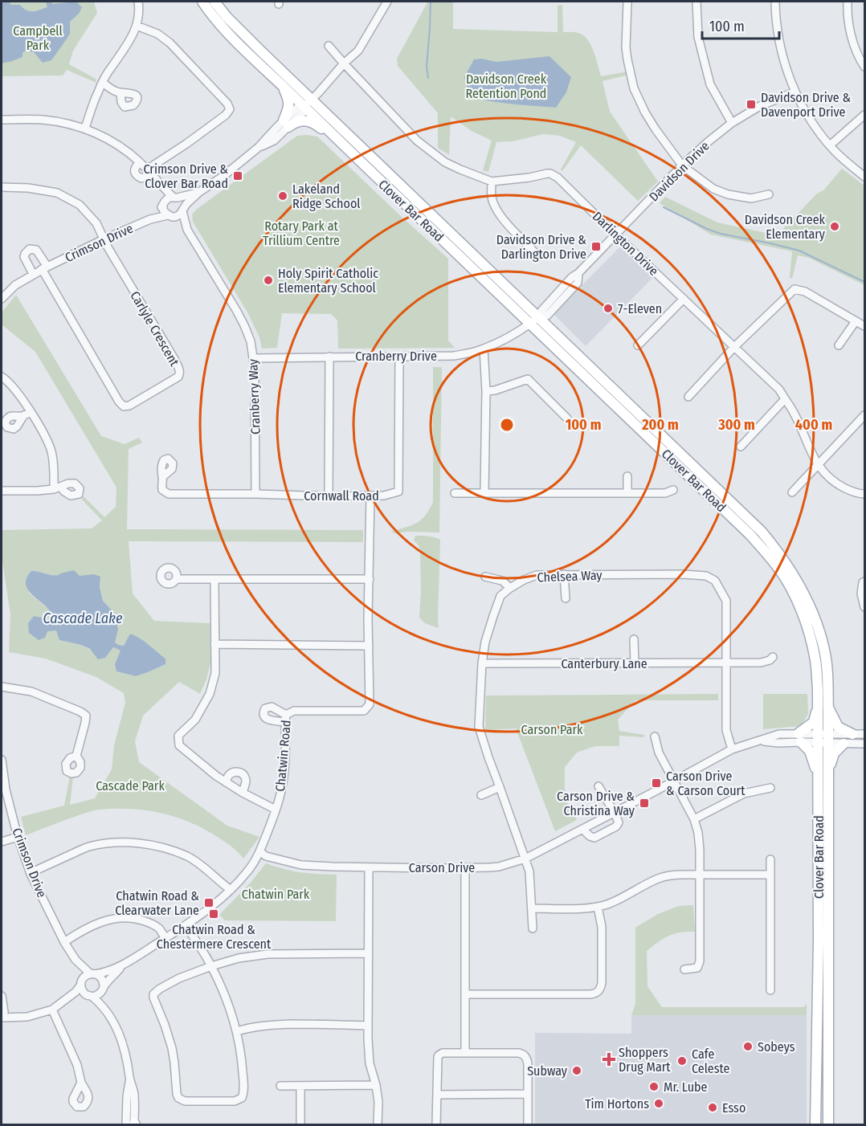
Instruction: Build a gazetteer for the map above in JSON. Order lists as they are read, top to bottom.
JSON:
{
  "streets": {
    "main road": ["Clover Bar Road"],
    "street": [
      "Davidson Drive",
      "Crimson Drive",
      "Darlington Drive",
      "Carlyle Crescent",
      "Cranberry Drive",
      "Cranberry Way",
      "Cornwall Road",
      "Chelsea Way",
      "Canterbury Lane",
      "Chatwin Road",
      "Carson Drive"
    ]
  },
  "crossings": [
    ["Davidson Drive", "Clover Bar Road"],
    ["Davidson Drive", "Darlington Drive"],
    ["Davidson Drive", "Cranberry Drive"],
    ["Clover Bar Road", "Cranberry Drive"],
    ["Clover Bar Road", "Carson Drive"],
    ["Crimson Drive", "Carlyle Crescent"],
    ["Crimson Drive", "Cranberry Way"],
    ["Crimson Drive", "Chatwin Road"],
    ["Cranberry Drive", "Cranberry Way"],
    ["Cranberry Drive", "Cornwall Road"],
    ["Cranberry Way", "Cornwall Road"],
    ["Cornwall Road", "Chatwin Road"],
    ["Chelsea Way", "Canterbury Lane"],
    ["Chelsea Way", "Carson Drive"],
    ["Chatwin Road", "Carson Drive"]
  ],
  "water": ["Cascade Lake"],
  "parks": [
    "Campbell Park",
    "Davidson Creek Retention Pond",
    "Rotary Park at Trillium Centre",
    "Carson Park",
    "Cascade Park",
    "Chatwin Park"
  ],
  "places": {
    "transit": [
      "Davidson Drive & Davenport Drive",
      "Crimson Drive & Clover Bar Road",
      "Davidson Drive & Darlington Drive",
      "Carson Drive & Carson Court",
      "Carson Drive & Christina Way",
      "Chatwin Road & Clearwater Lane",
      "Chatwin Road & Chestermere Crescent"
    ],
    "other": [
      "Lakeland Ridge School",
      "Davidson Creek Elementary",
      "Holy Spirit Catholic Elementary School",
      "7-Eleven",
      "Sobeys",
      "Cafe Celeste",
      "Subway",
      "Mr. Lube",
      "Tim Hortons",
      "Esso"
    ],
    "health": ["Shoppers Drug Mart"]
  },
  "scale_bar": "100 m",
  "rings": [
    "100 m",
    "200 m",
    "300 m",
    "400 m"
  ]
}
